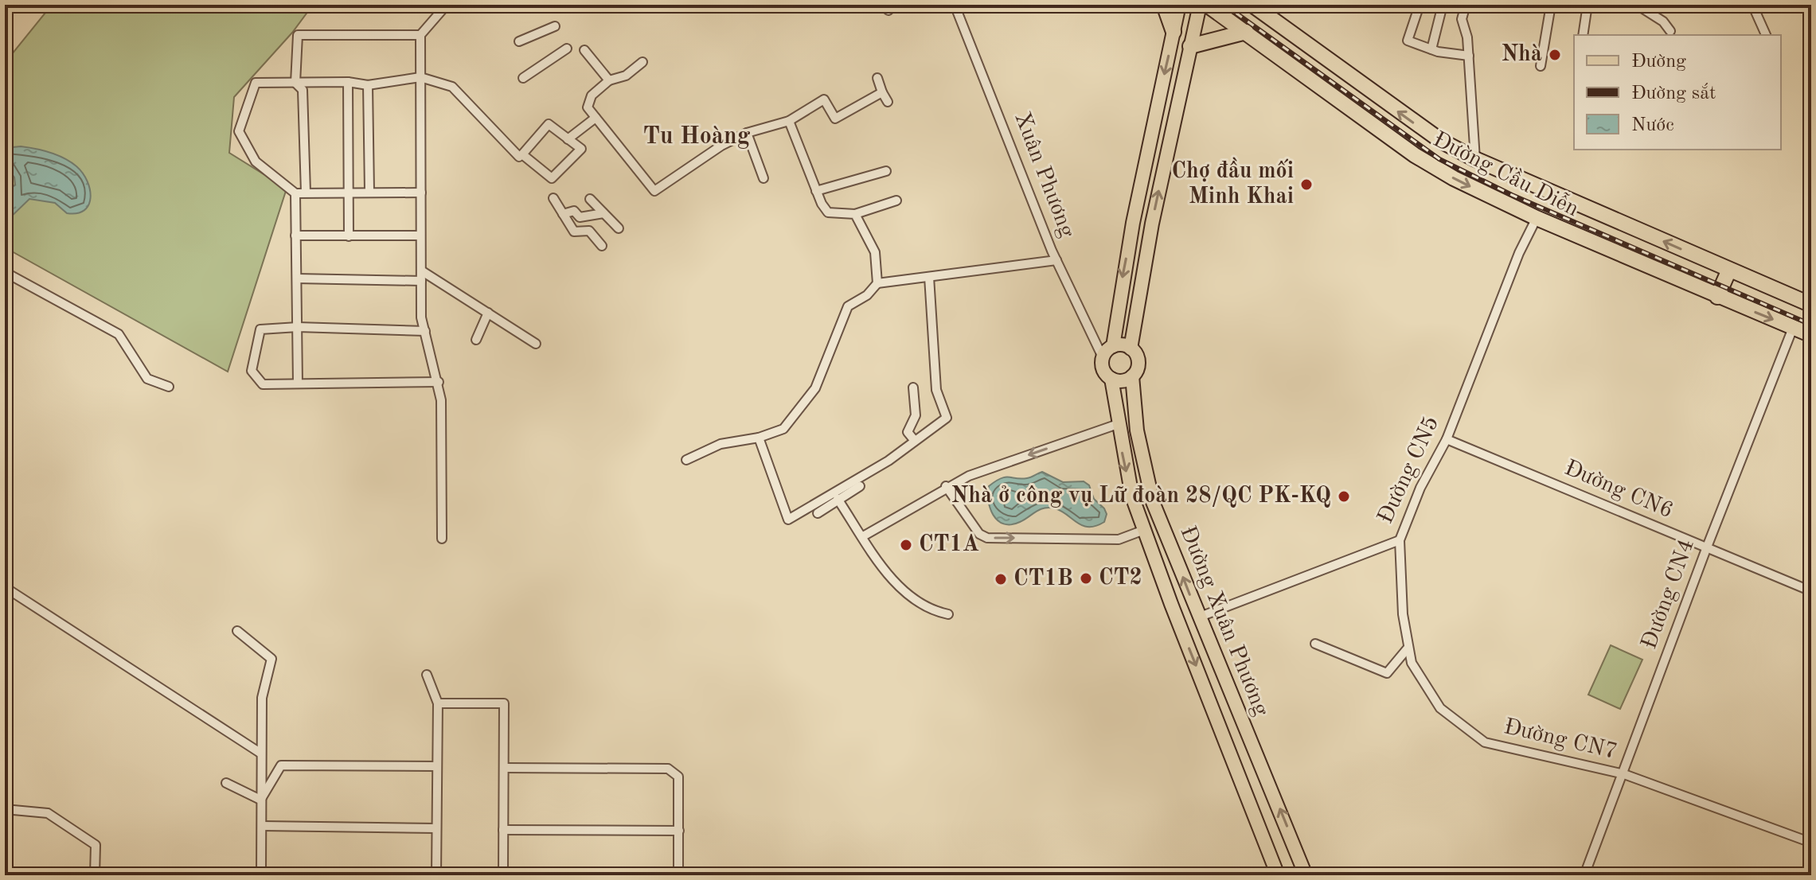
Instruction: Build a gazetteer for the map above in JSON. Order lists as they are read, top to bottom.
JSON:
{
  "streets": {
    "highway": ["Đường Cầu Diễn"],
    "main road": ["Đường Xuân Phương"],
    "street": [
      "Xuân Phương",
      "Đường CN5",
      "Đường CN6",
      "Đường CN4",
      "Đường CN7"
    ]
  },
  "crossings": [
    ["Xuân Phương", "Đường Xuân Phương"],
    ["Đường Cầu Diễn", "Đường CN5"],
    ["Đường Cầu Diễn", "Đường CN4"],
    ["Đường CN5", "Đường CN6"],
    ["Đường CN5", "Đường Xuân Phương"],
    ["Đường CN5", "Đường CN7"],
    ["Đường CN6", "Đường CN4"],
    ["Đường CN4", "Đường CN7"]
  ],
  "districts": ["Tu Hoàng"],
  "places": [
    "Nhà",
    "Chợ đầu mối Minh Khai",
    "Nhà ở công vụ Lữ đoàn 28/QC PK-KQ",
    "CT1A",
    "CT2",
    "CT1B"
  ],
  "legend": ["Đường", "Đường sắt", "Nước"]
}
